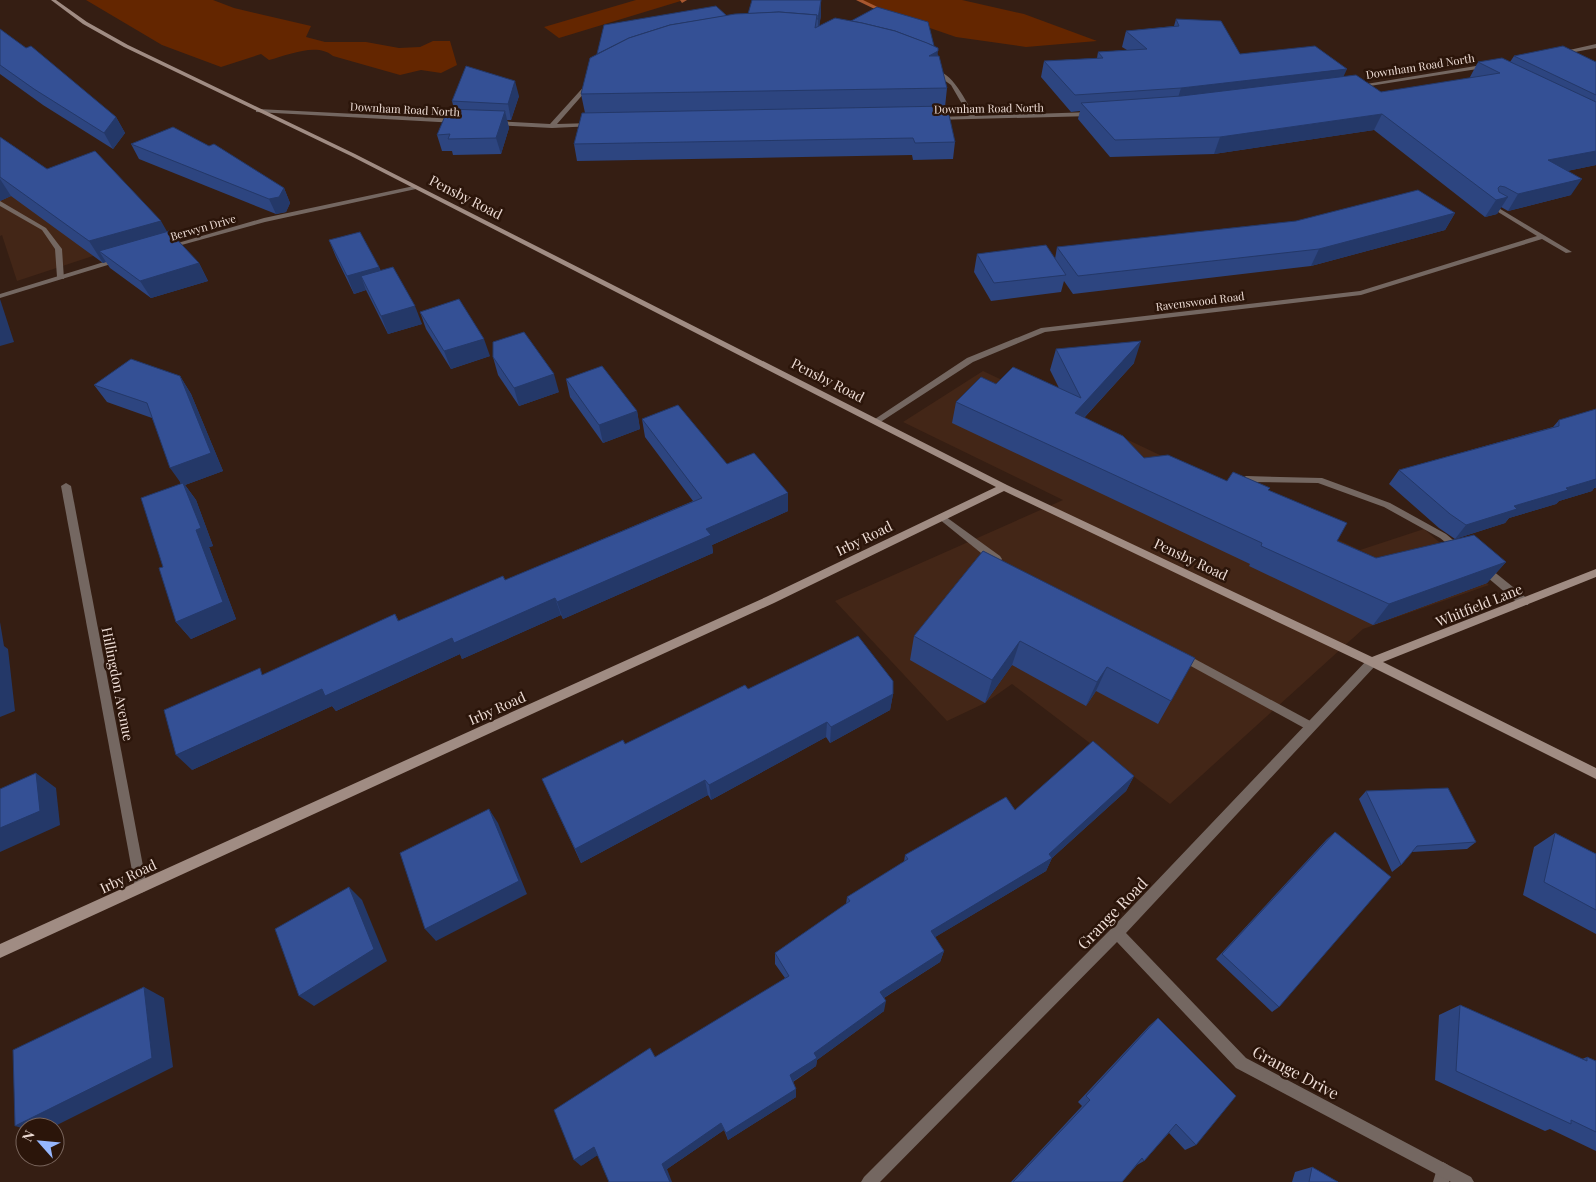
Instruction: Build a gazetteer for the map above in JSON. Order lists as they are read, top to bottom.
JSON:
{
  "streets": {
    "main road": ["Pensby Road", "Irby Road", "Whitfield Lane"],
    "street": [
      "Downham Road North",
      "Berwyn Drive",
      "Ravenswood Road",
      "Hillingdon Avenue",
      "Grange Road",
      "Grange Drive"
    ]
  },
  "crossings": [
    ["Downham Road North", "Pensby Road"],
    ["Pensby Road", "Berwyn Drive"],
    ["Pensby Road", "Ravenswood Road"],
    ["Pensby Road", "Irby Road"],
    ["Pensby Road", "Whitfield Lane"],
    ["Pensby Road", "Grange Road"],
    ["Irby Road", "Hillingdon Avenue"],
    ["Whitfield Lane", "Grange Road"],
    ["Grange Road", "Grange Drive"]
  ],
  "north": "top left"
}
